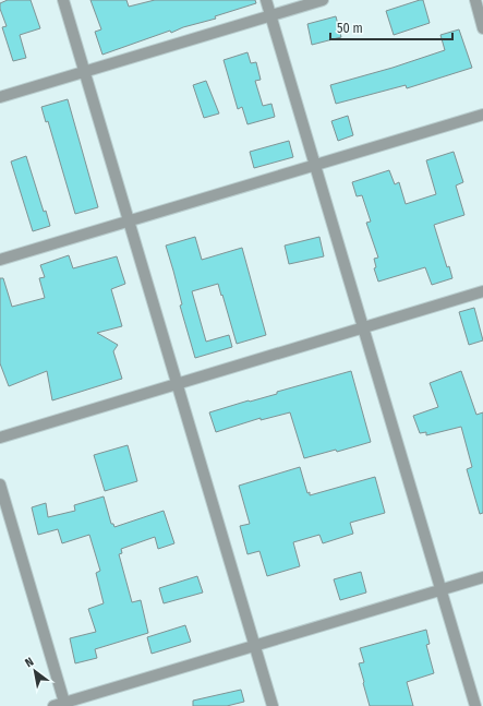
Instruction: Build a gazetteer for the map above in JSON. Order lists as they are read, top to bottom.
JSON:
{
  "scale_bar": "50 m",
  "north": "top left"
}
